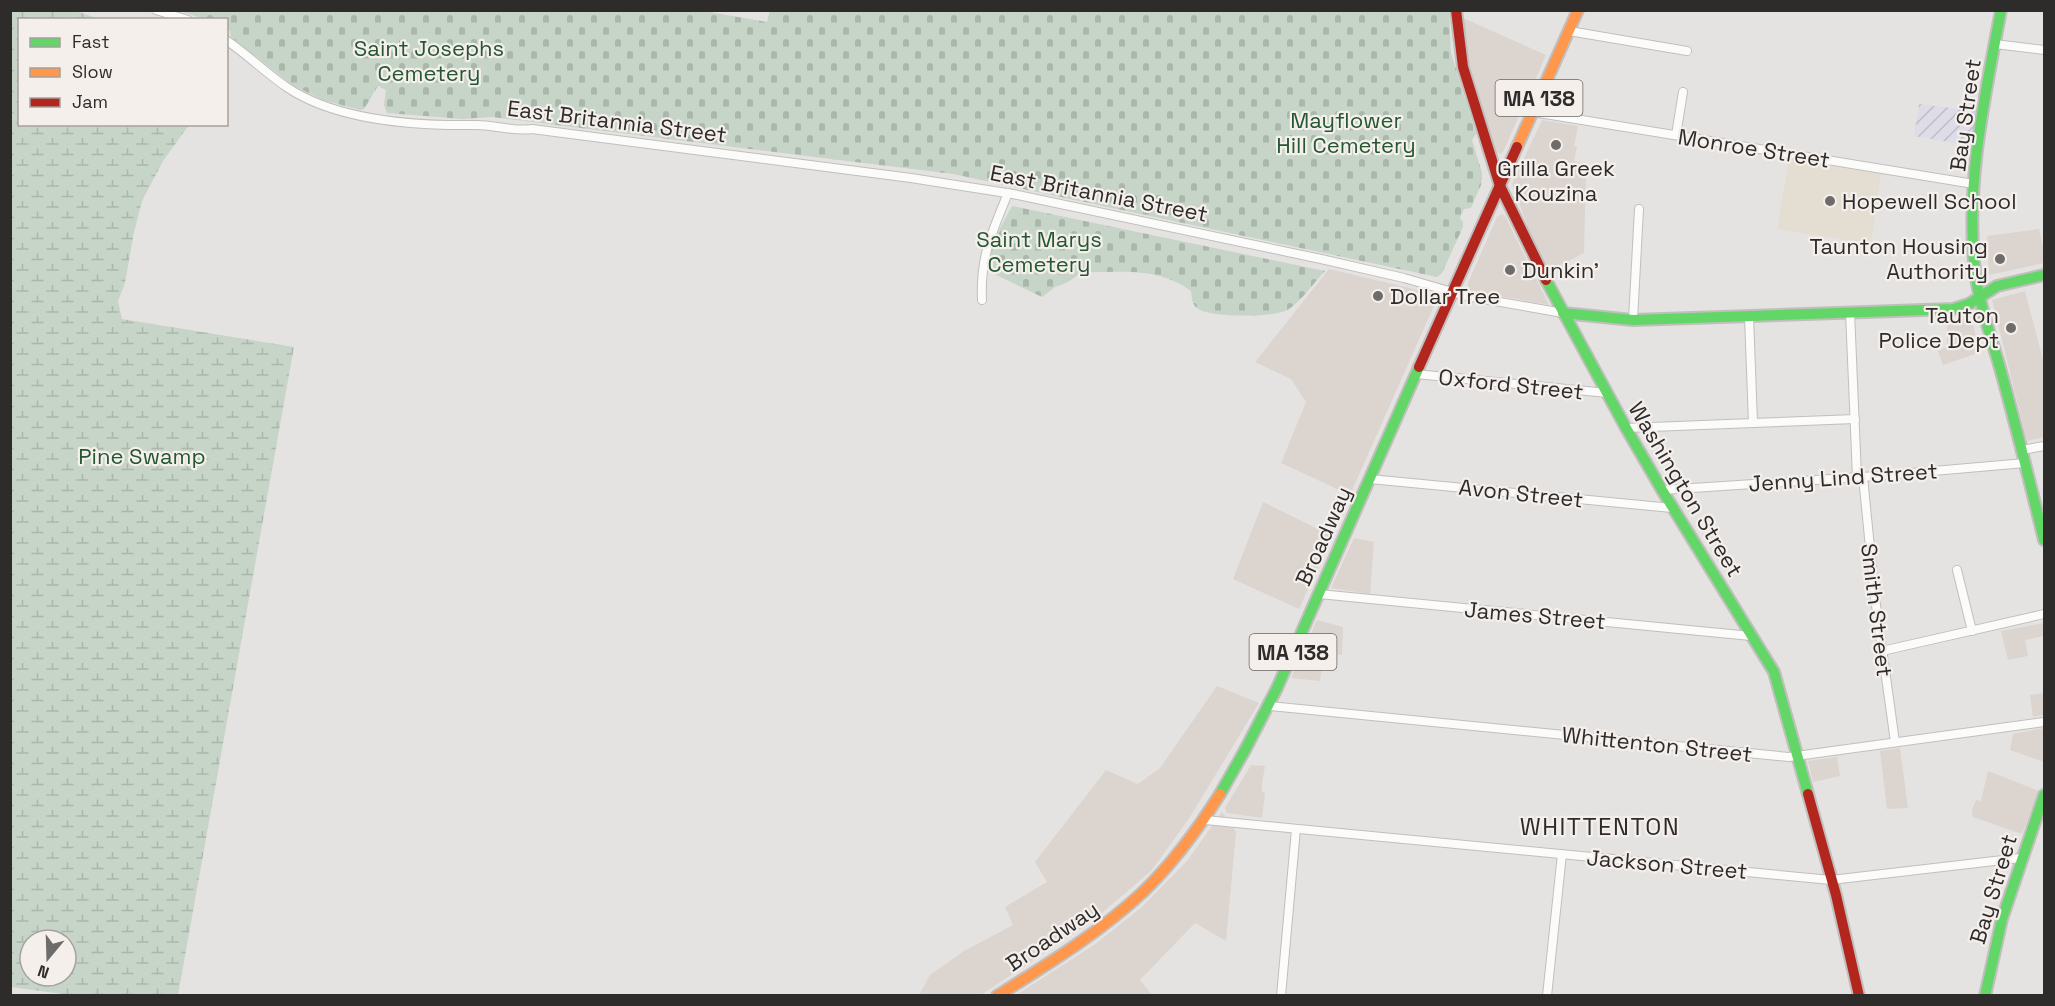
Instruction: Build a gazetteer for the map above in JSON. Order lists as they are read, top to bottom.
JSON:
{
  "streets": {
    "main road": [
      "MA 138",
      "Bay Street",
      "East Britannia Street",
      "Washington Street",
      "Broadway"
    ],
    "street": [
      "Monroe Street",
      "Oxford Street",
      "Jenny Lind Street",
      "Avon Street",
      "Smith Street",
      "James Street",
      "Whittenton Street",
      "Jackson Street"
    ]
  },
  "crossings": [
    ["Bay Street", "East Britannia Street"],
    ["Bay Street", "Monroe Street"],
    ["Bay Street", "Jenny Lind Street"],
    ["Bay Street", "Jackson Street"],
    ["East Britannia Street", "Washington Street"],
    ["East Britannia Street", "Broadway"],
    ["East Britannia Street", "Smith Street"],
    ["Monroe Street", "Broadway"],
    ["Oxford Street", "Washington Street"],
    ["Oxford Street", "Broadway"],
    ["Jenny Lind Street", "Washington Street"],
    ["Jenny Lind Street", "Smith Street"],
    ["Washington Street", "Avon Street"],
    ["Washington Street", "Broadway"],
    ["Washington Street", "James Street"],
    ["Washington Street", "Whittenton Street"],
    ["Washington Street", "Jackson Street"],
    ["Avon Street", "Broadway"],
    ["Broadway", "James Street"],
    ["Broadway", "Whittenton Street"],
    ["Broadway", "Jackson Street"],
    ["Smith Street", "Whittenton Street"]
  ],
  "districts": ["WHITTENTON"],
  "parks": [
    "Saint Josephs Cemetery",
    "Mayflower Hill Cemetery",
    "Saint Marys Cemetery",
    "Pine Swamp"
  ],
  "places": [
    "Grilla Greek Kouzina",
    "Hopewell School",
    "Taunton Housing Authority",
    "Dunkin'",
    "Dollar Tree",
    "Tauton Police Dept"
  ],
  "legend": ["Fast", "Slow", "Jam"],
  "north": "bottom"
}
